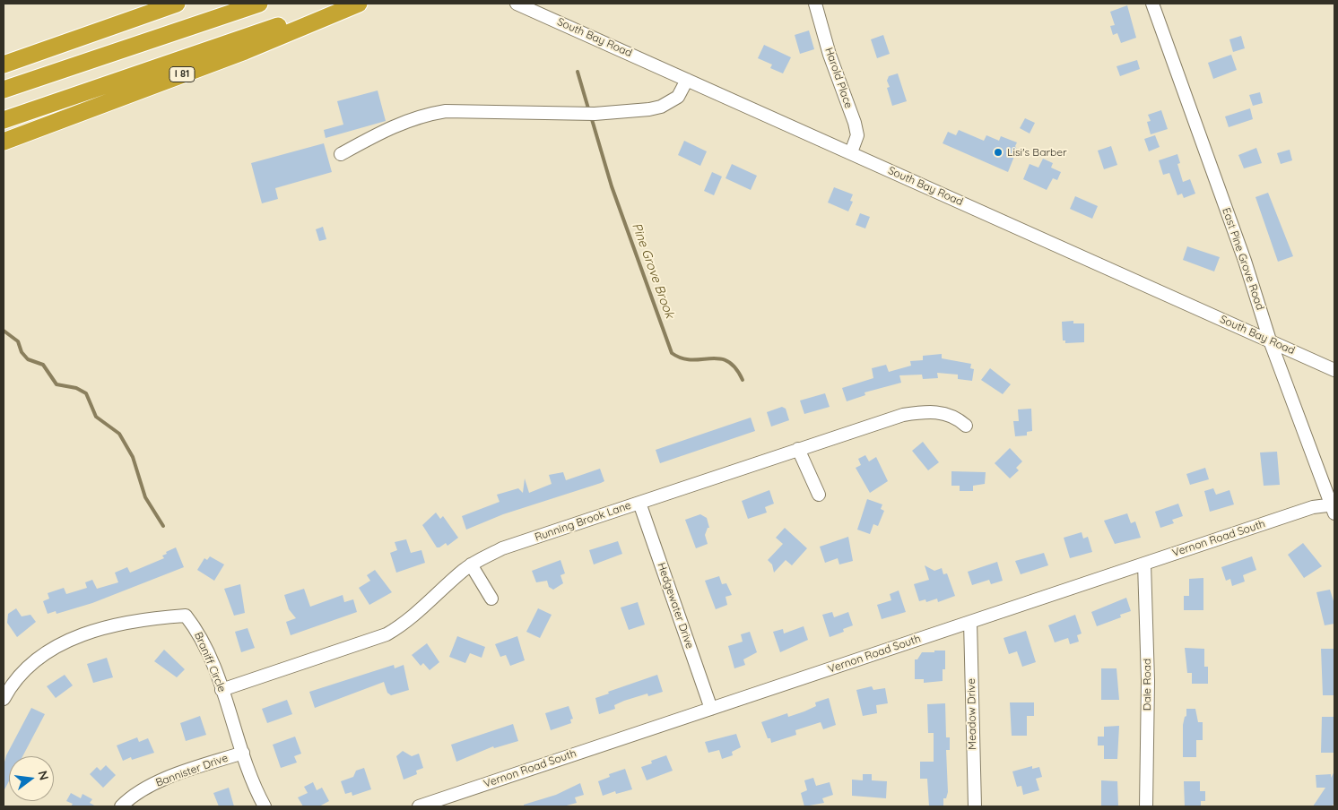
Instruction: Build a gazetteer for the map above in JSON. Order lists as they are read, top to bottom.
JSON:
{
  "streets": {
    "highway": ["I 81"],
    "street": [
      "South Bay Road",
      "Harold Place",
      "East Pine Grove Road",
      "Running Brook Lane",
      "Vernon Road South",
      "Hedgewater Drive",
      "Braniff Circle",
      "Dale Road",
      "Meadow Drive",
      "Bannister Drive"
    ]
  },
  "crossings": [
    ["South Bay Road", "Harold Place"],
    ["South Bay Road", "East Pine Grove Road"],
    ["East Pine Grove Road", "Vernon Road South"],
    ["Running Brook Lane", "Hedgewater Drive"],
    ["Running Brook Lane", "Braniff Circle"],
    ["Vernon Road South", "Hedgewater Drive"],
    ["Vernon Road South", "Dale Road"],
    ["Vernon Road South", "Meadow Drive"],
    ["Braniff Circle", "Bannister Drive"]
  ],
  "water": ["Pine Grove Brook"],
  "places": ["Lisi's Barber"],
  "north": "right"
}
